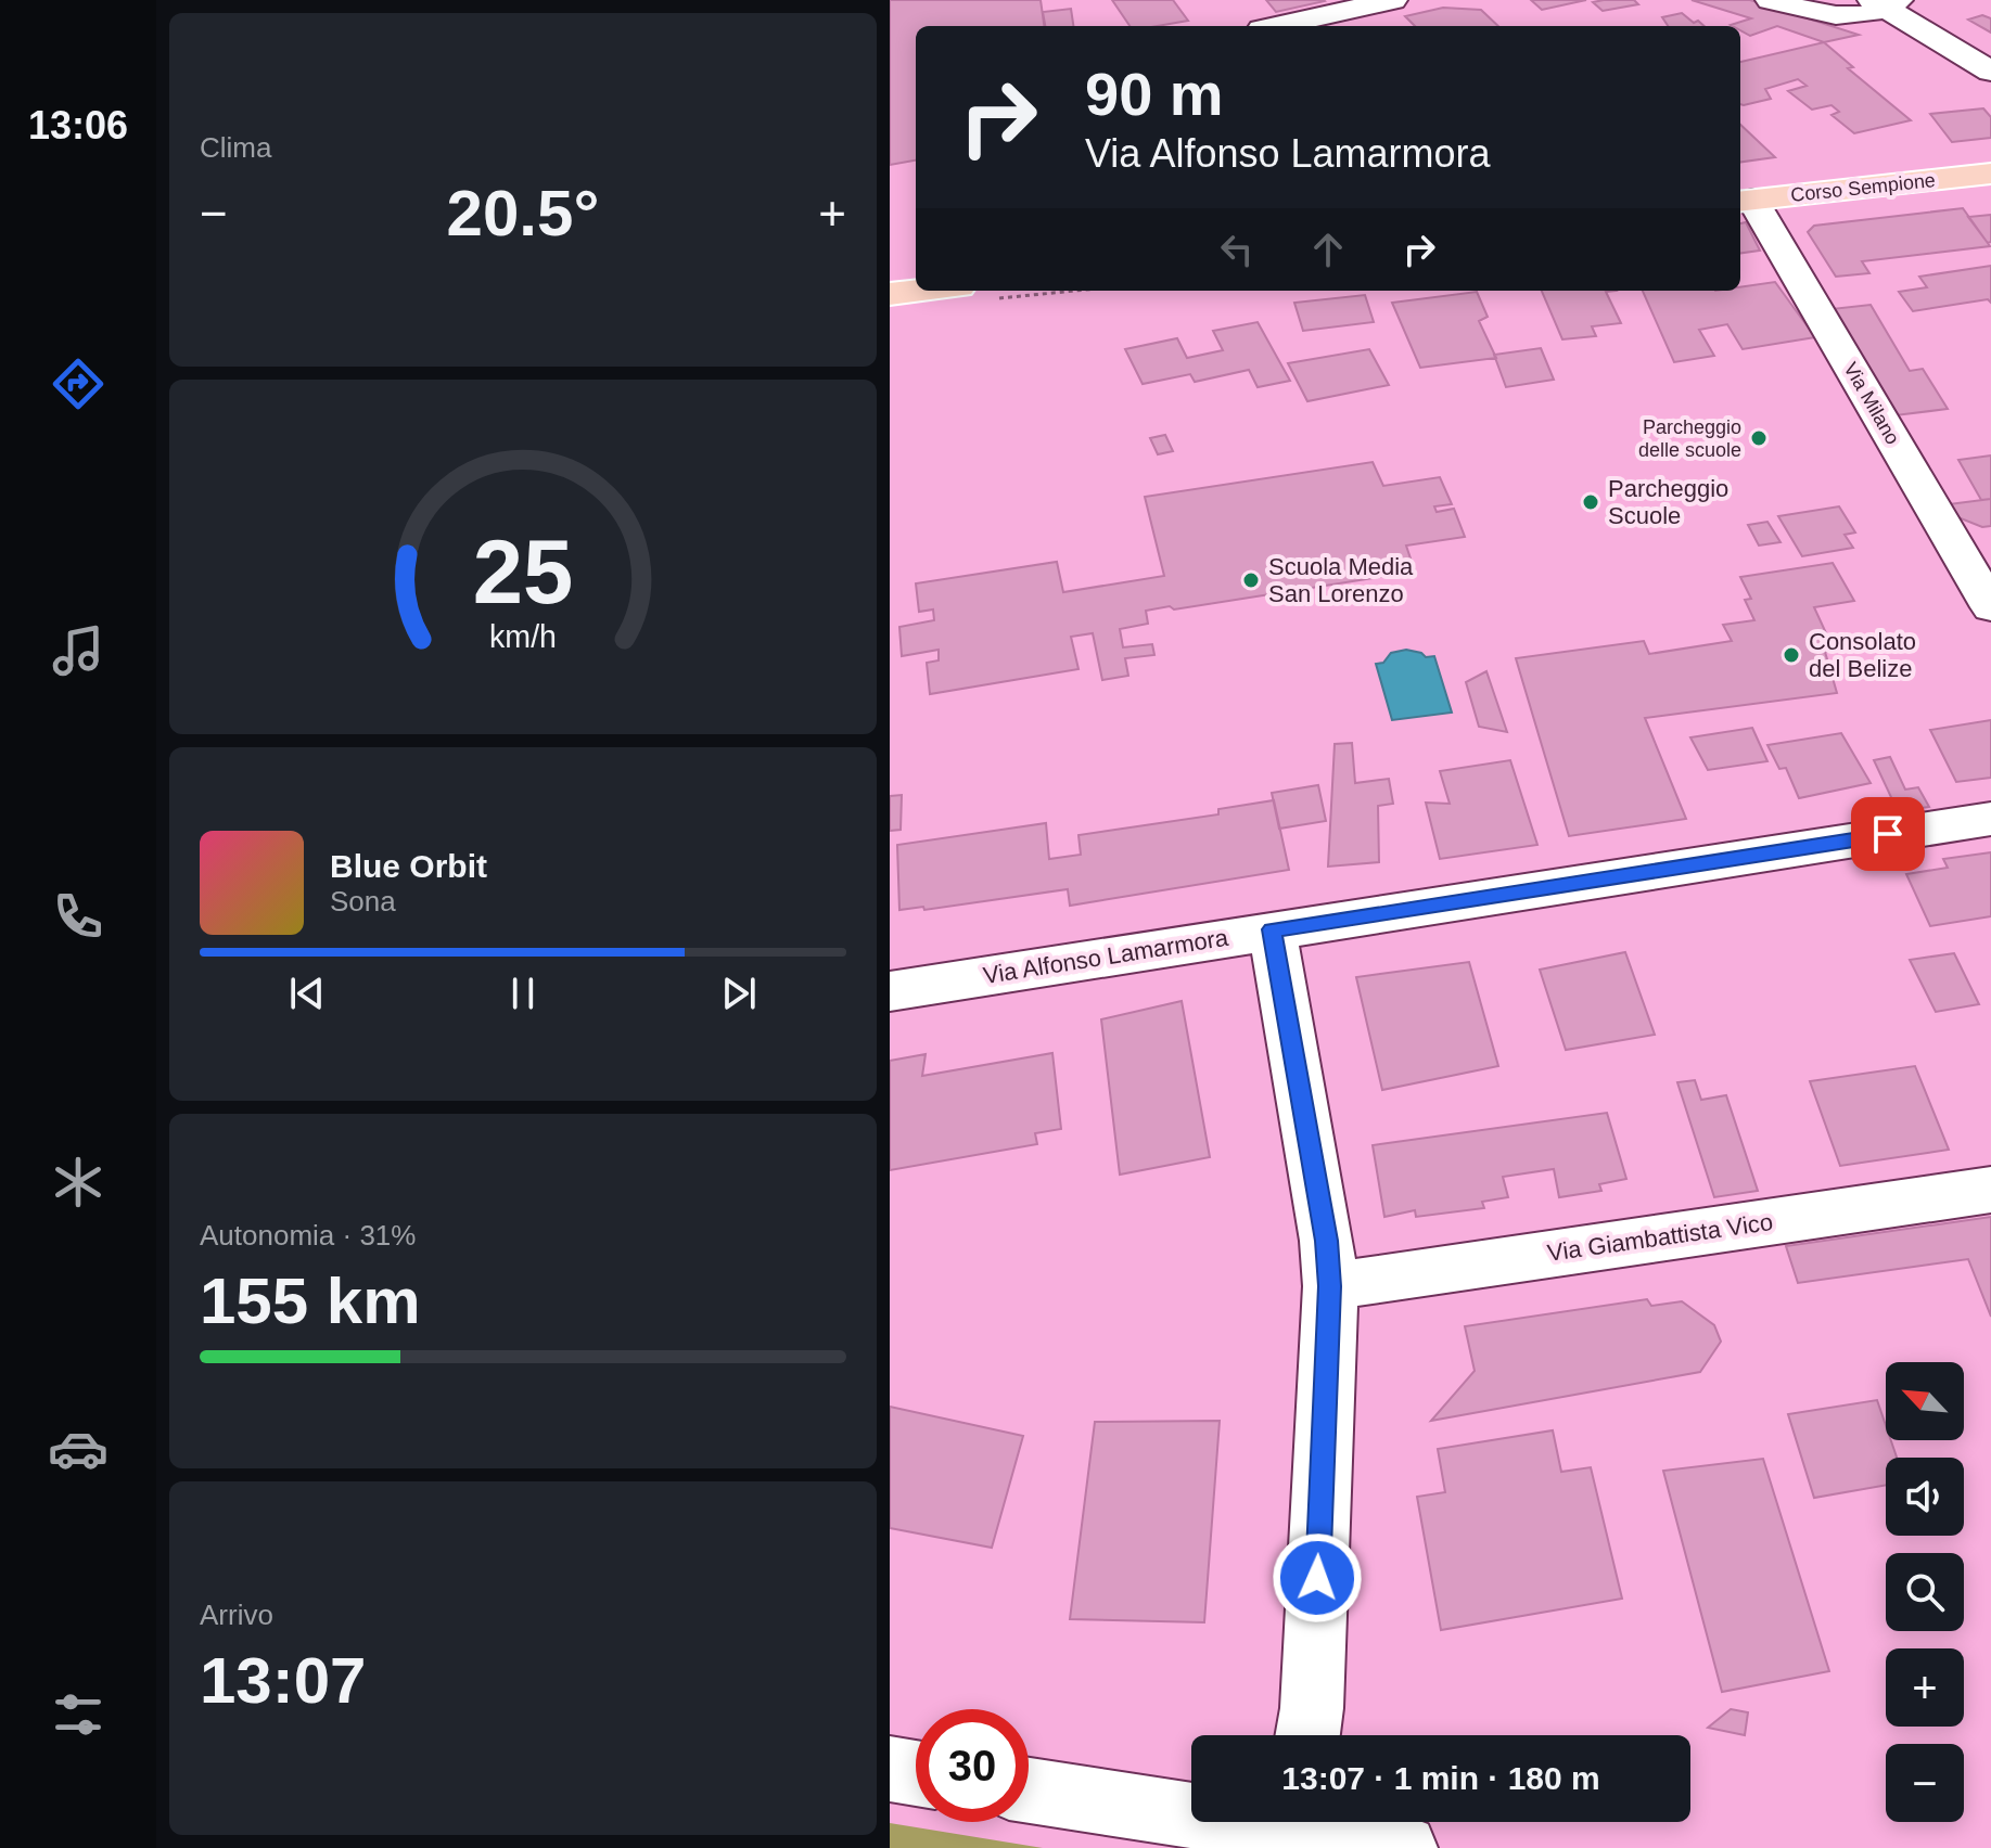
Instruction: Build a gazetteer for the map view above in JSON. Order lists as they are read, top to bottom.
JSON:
{
  "streets": {
    "main road": ["Corso Sempione"],
    "street": ["Via Milano", "Via Alfonso Lamarmora", "Via Giambattista Vico"]
  },
  "crossings": [
    ["Corso Sempione", "Via Milano"]
  ],
  "places": [
    "Parcheggio delle scuole",
    "Parcheggio Scuole",
    "Scuola Media San Lorenzo",
    "Consolato del Belize"
  ],
  "north": "top left",
  "page": {
    "tabs": "13:06",
    "tile": [
      "Clima",
      ["Autonomia · 31%", "155 km"],
      ["Arrivo", "13:07"]
    ],
    "turn": ["90 m", "Via Alfonso Lamarmora"],
    "heat": ["−", "20.5°", "+"],
    "song": ["Blue Orbit", "Sona"],
    "map_buttons": ["+", "−"],
    "limit": "30",
    "trip": "13:07 · 1 min · 180 m",
    "gauge": ["25", "km/h"]
  }
}
